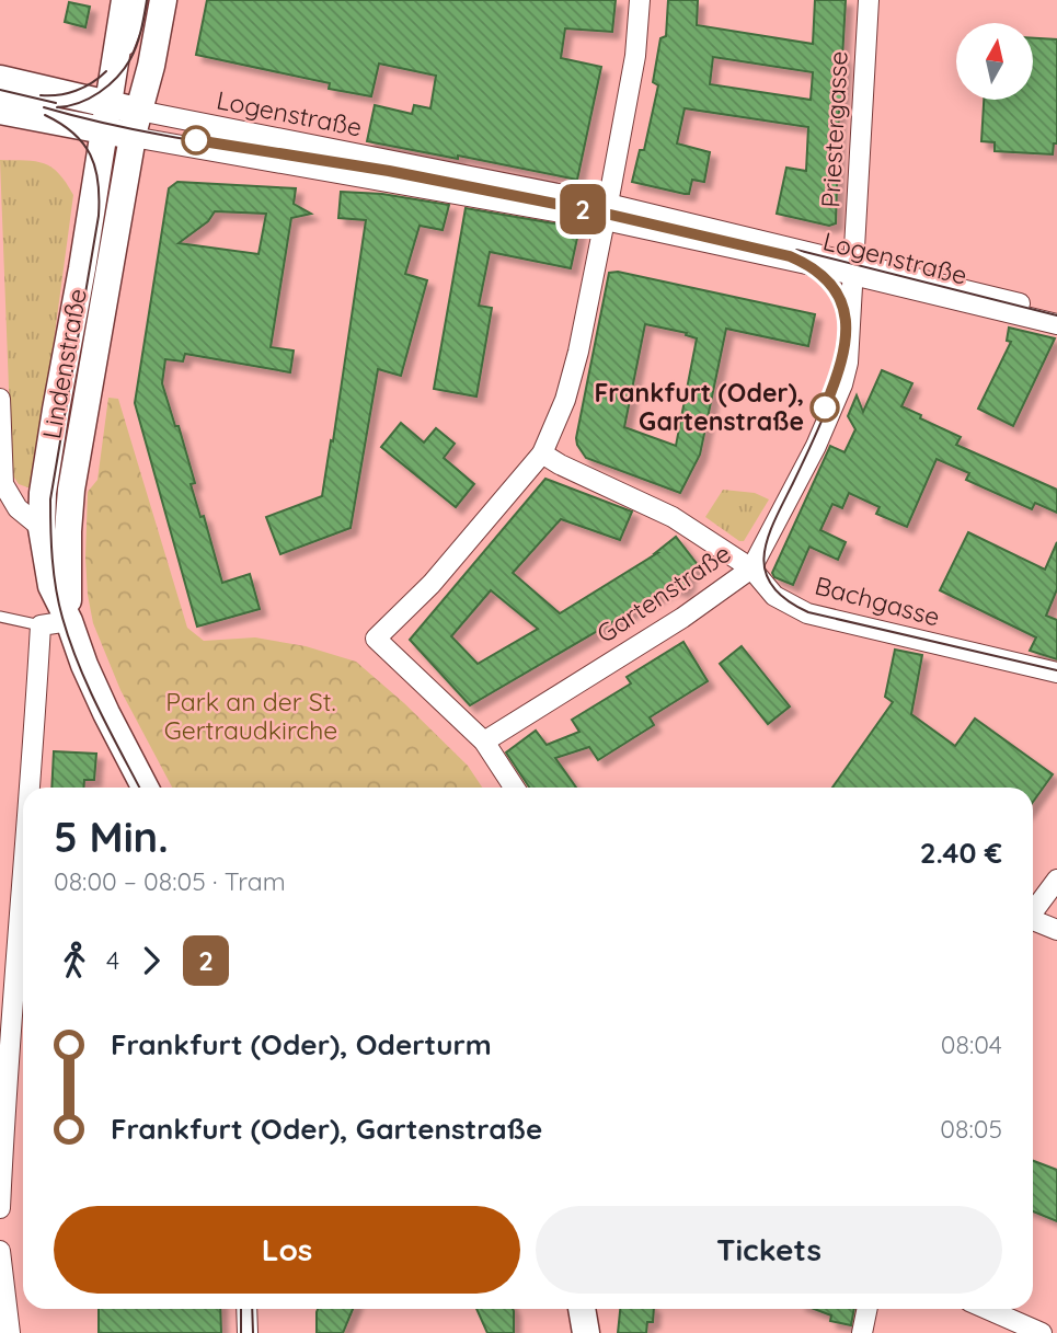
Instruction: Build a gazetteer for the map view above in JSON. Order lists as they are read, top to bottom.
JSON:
{
  "streets": {
    "street": [
      "Logenstraße",
      "Priestergasse",
      "Lindenstraße",
      "Gartenstraße",
      "Bachgasse"
    ]
  },
  "crossings": [
    ["Logenstraße", "Priestergasse"],
    ["Logenstraße", "Lindenstraße"],
    ["Logenstraße", "Gartenstraße"],
    ["Priestergasse", "Gartenstraße"],
    ["Gartenstraße", "Bachgasse"]
  ],
  "parks": ["Park an der St. Gertraudkirche"],
  "places": ["Frankfurt (Oder), Gartenstraße"],
  "lines": ["tram line 2"],
  "north": "top",
  "page": {
    "on_map": "2",
    "heading": ["5 Min.", "08:00 – 08:05 · Tram", "2.40 €"],
    "legs": ["4", "2"],
    "list": [
      {
        "name": "Frankfurt (Oder), Oderturm",
        "value": "08:04"
      },
      {
        "name": "Frankfurt (Oder), Gartenstraße",
        "value": "08:05"
      }
    ],
    "buttons": ["Los", "Tickets"]
  }
}
